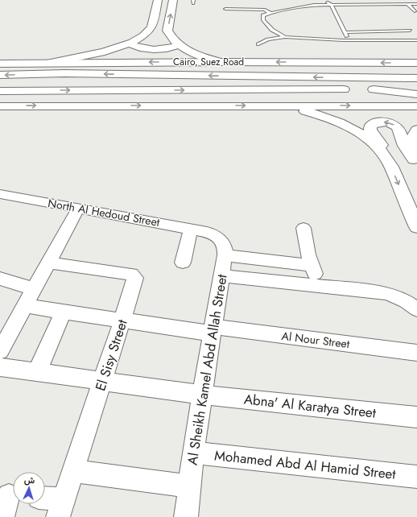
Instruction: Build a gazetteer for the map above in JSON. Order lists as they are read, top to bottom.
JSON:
{
  "streets": {
    "main road": ["Cairo, Suez Road"],
    "street": [
      "North Al Hedoud Street",
      "Al Nour Street",
      "El Sisy Street",
      "Al Sheikh Kamel Abd Allah Street",
      "Abna' Al Karatya Street",
      "Mohamed Abd Al Hamid Street"
    ]
  },
  "crossings": [
    ["North Al Hedoud Street", "Al Sheikh Kamel Abd Allah Street"],
    ["Al Nour Street", "El Sisy Street"],
    ["Al Nour Street", "Al Sheikh Kamel Abd Allah Street"],
    ["El Sisy Street", "Abna' Al Karatya Street"],
    ["Al Sheikh Kamel Abd Allah Street", "Abna' Al Karatya Street"],
    ["Al Sheikh Kamel Abd Allah Street", "Mohamed Abd Al Hamid Street"]
  ],
  "north": "top"
}
